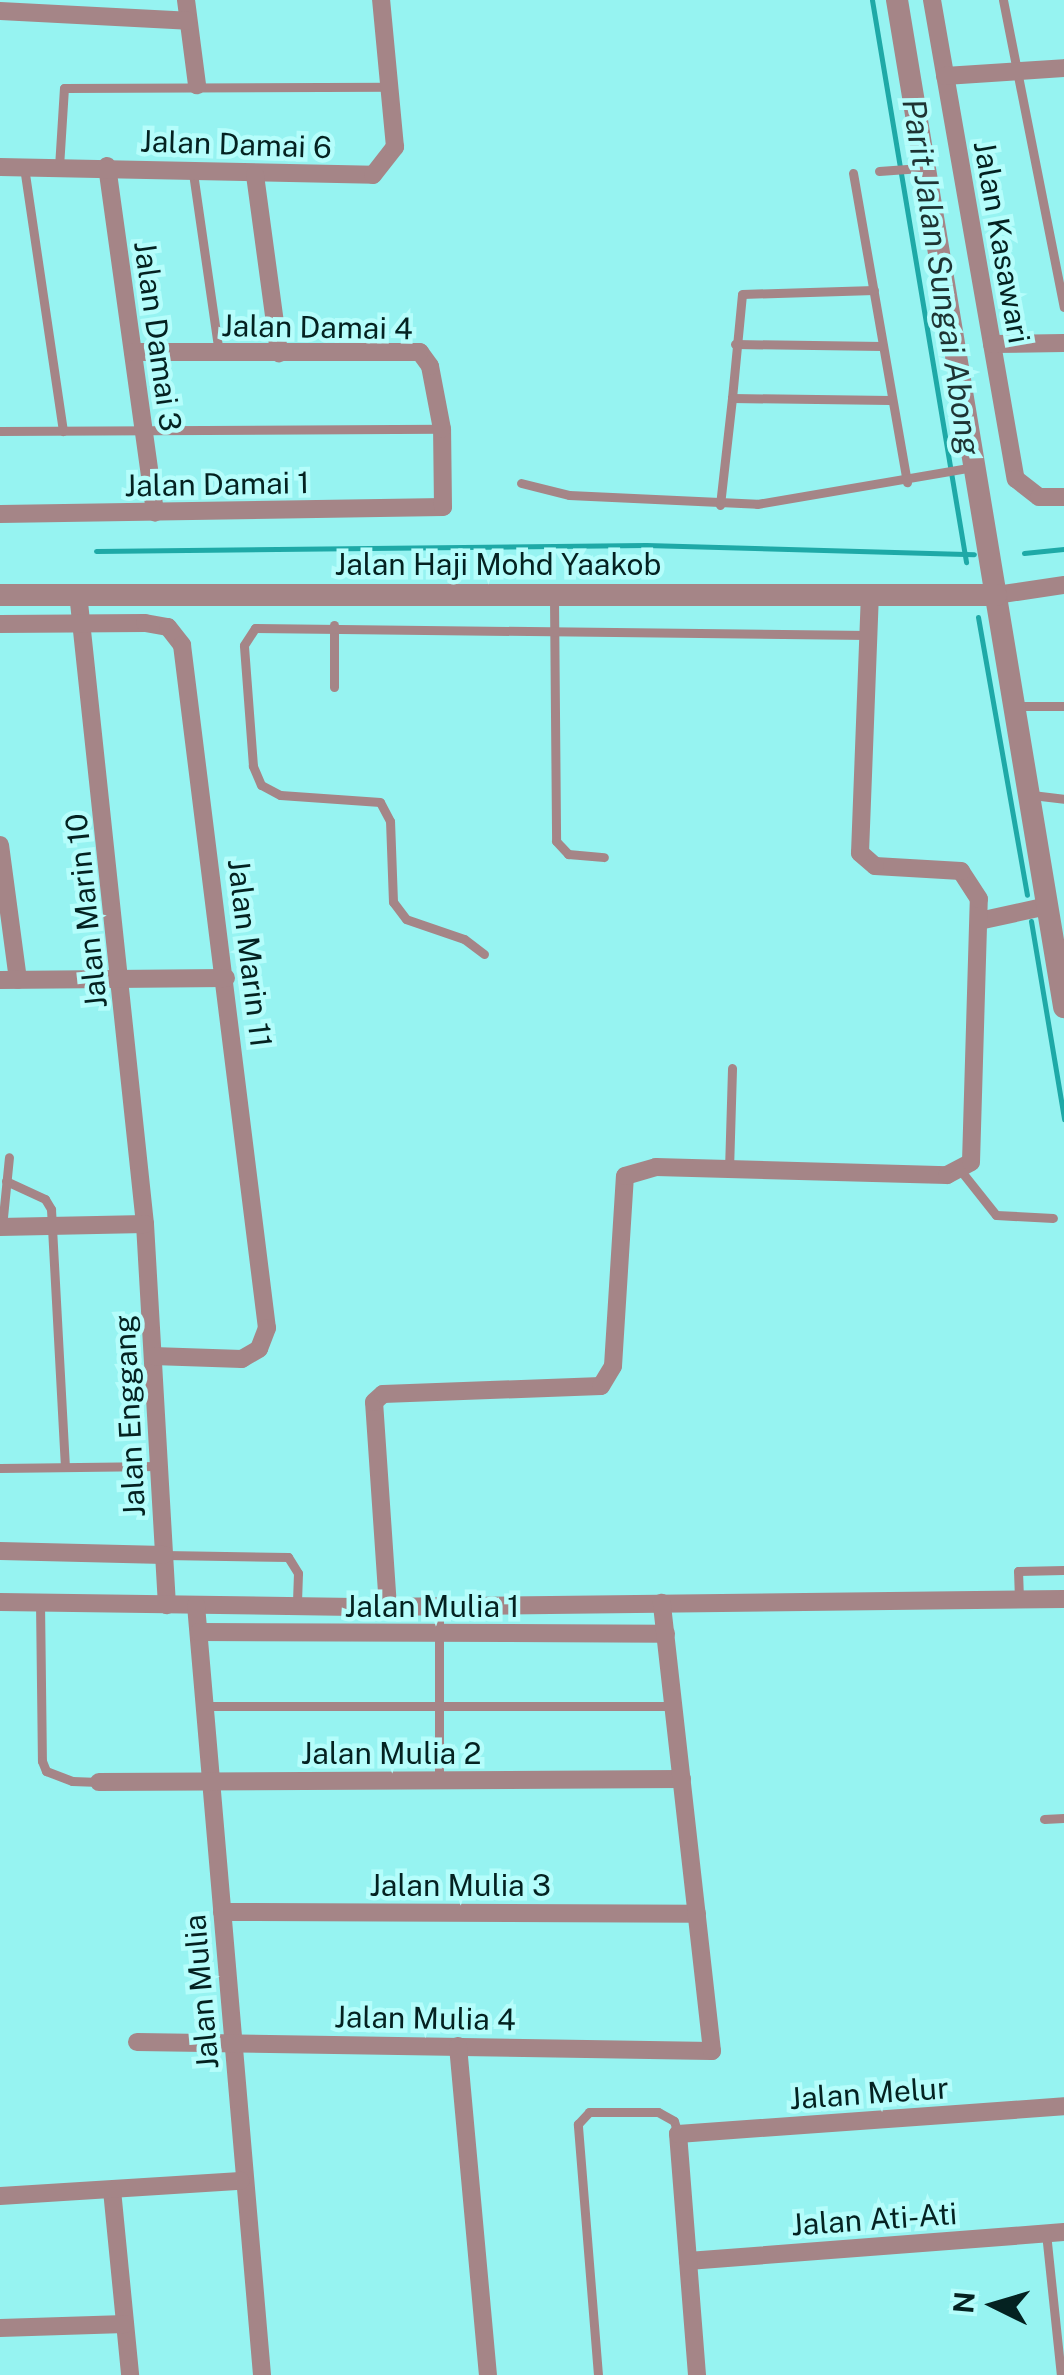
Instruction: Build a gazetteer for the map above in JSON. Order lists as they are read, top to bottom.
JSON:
{
  "streets": {
    "street": [
      "Jalan Damai 6",
      "Jalan Kasawari",
      "Jalan Damai 4",
      "Jalan Damai 3",
      "Jalan Damai 1",
      "Jalan Haji Mohd Yaakob",
      "Jalan Marin 10",
      "Jalan Marin 11",
      "Jalan Enggang",
      "Jalan Mulia 1",
      "Jalan Mulia 2",
      "Jalan Mulia 3",
      "Jalan Mulia",
      "Jalan Mulia 4",
      "Jalan Melur",
      "Jalan Ati-Ati"
    ]
  },
  "crossings": [
    ["Jalan Damai 6", "Jalan Damai 3"],
    ["Jalan Damai 4", "Jalan Damai 3"],
    ["Jalan Damai 4", "Jalan Damai 1"],
    ["Jalan Damai 3", "Jalan Damai 1"],
    ["Jalan Haji Mohd Yaakob", "Jalan Marin 10"],
    ["Jalan Marin 10", "Jalan Marin 11"],
    ["Jalan Marin 10", "Jalan Enggang"],
    ["Jalan Marin 11", "Jalan Enggang"],
    ["Jalan Mulia 1", "Jalan Mulia"],
    ["Jalan Mulia 2", "Jalan Mulia"],
    ["Jalan Mulia 3", "Jalan Mulia"],
    ["Jalan Mulia 3", "Jalan Mulia 4"],
    ["Jalan Mulia", "Jalan Mulia 4"]
  ],
  "water": ["Parit Jalan Sungai Abong"],
  "north": "left"
}
